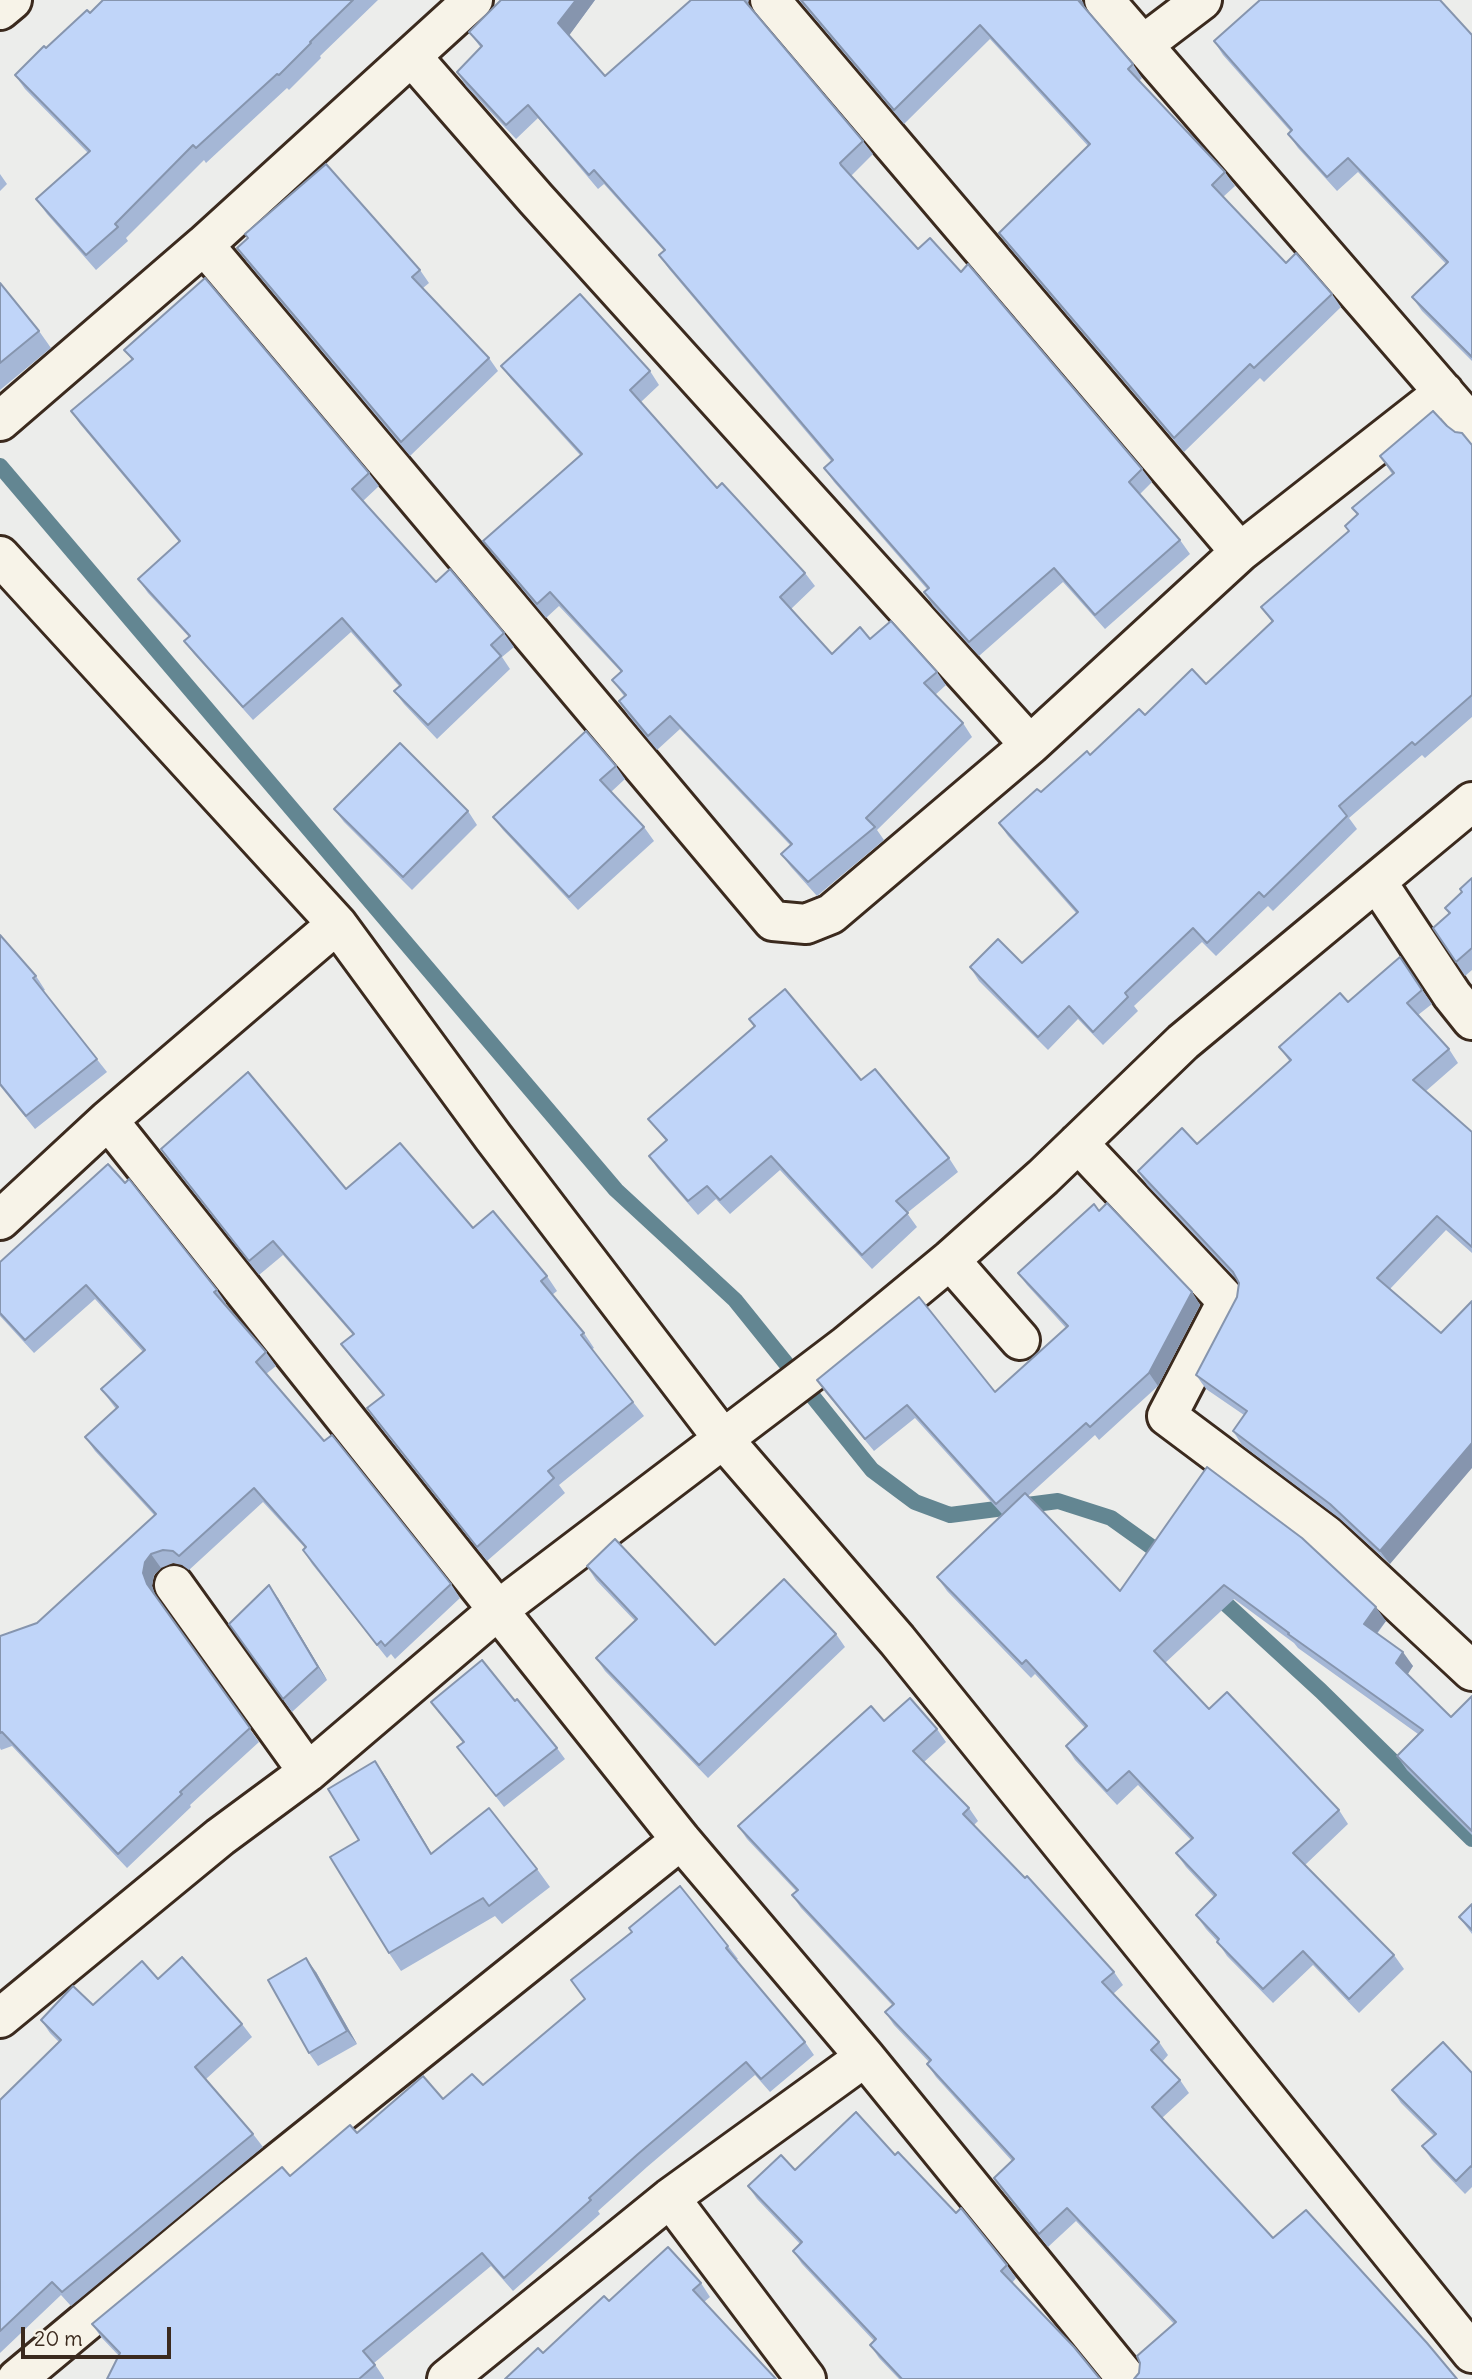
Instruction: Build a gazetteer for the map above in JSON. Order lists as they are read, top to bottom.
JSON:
{
  "scale_bar": "20 m"
}
